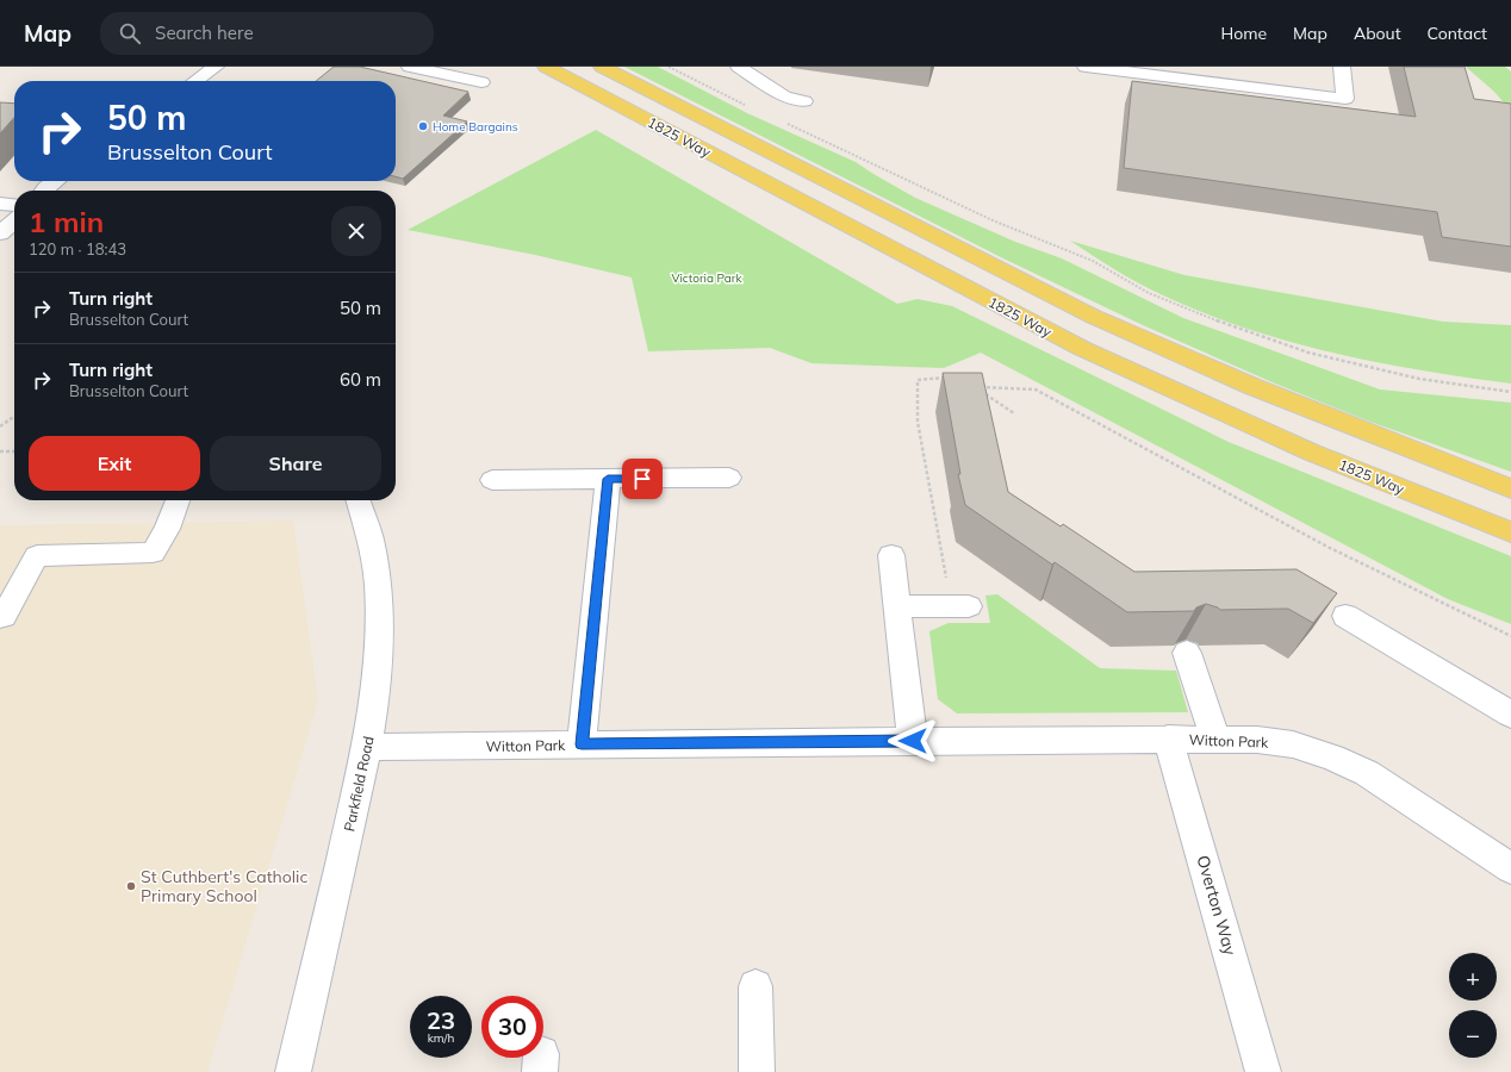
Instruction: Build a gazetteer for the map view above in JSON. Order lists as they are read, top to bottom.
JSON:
{
  "streets": {
    "main road": ["1825 Way"],
    "street": ["Witton Park", "Parkfield Road", "Overton Way"]
  },
  "crossings": [
    ["Witton Park", "Parkfield Road"],
    ["Witton Park", "Overton Way"]
  ],
  "parks": ["Victoria Park"],
  "places": ["Home Bargains", "St Cuthbert's Catholic Primary School"],
  "page": {
    "header": "Map",
    "search": "Search here",
    "nav": [
      "Home",
      "Map",
      "About",
      "Contact"
    ],
    "turn": ["50 m", "Brusselton Court"],
    "heading": ["1 min", "120 m · 18:43"],
    "list": [
      {
        "name": "Turn right",
        "note": "Brusselton Court",
        "value": "50 m"
      },
      {
        "name": "Turn right",
        "note": "Brusselton Court",
        "value": "60 m"
      }
    ],
    "buttons": ["Exit", "Share"],
    "map_buttons": ["+", "−"],
    "speed": "23 km/h",
    "limit": "30"
  }
}
